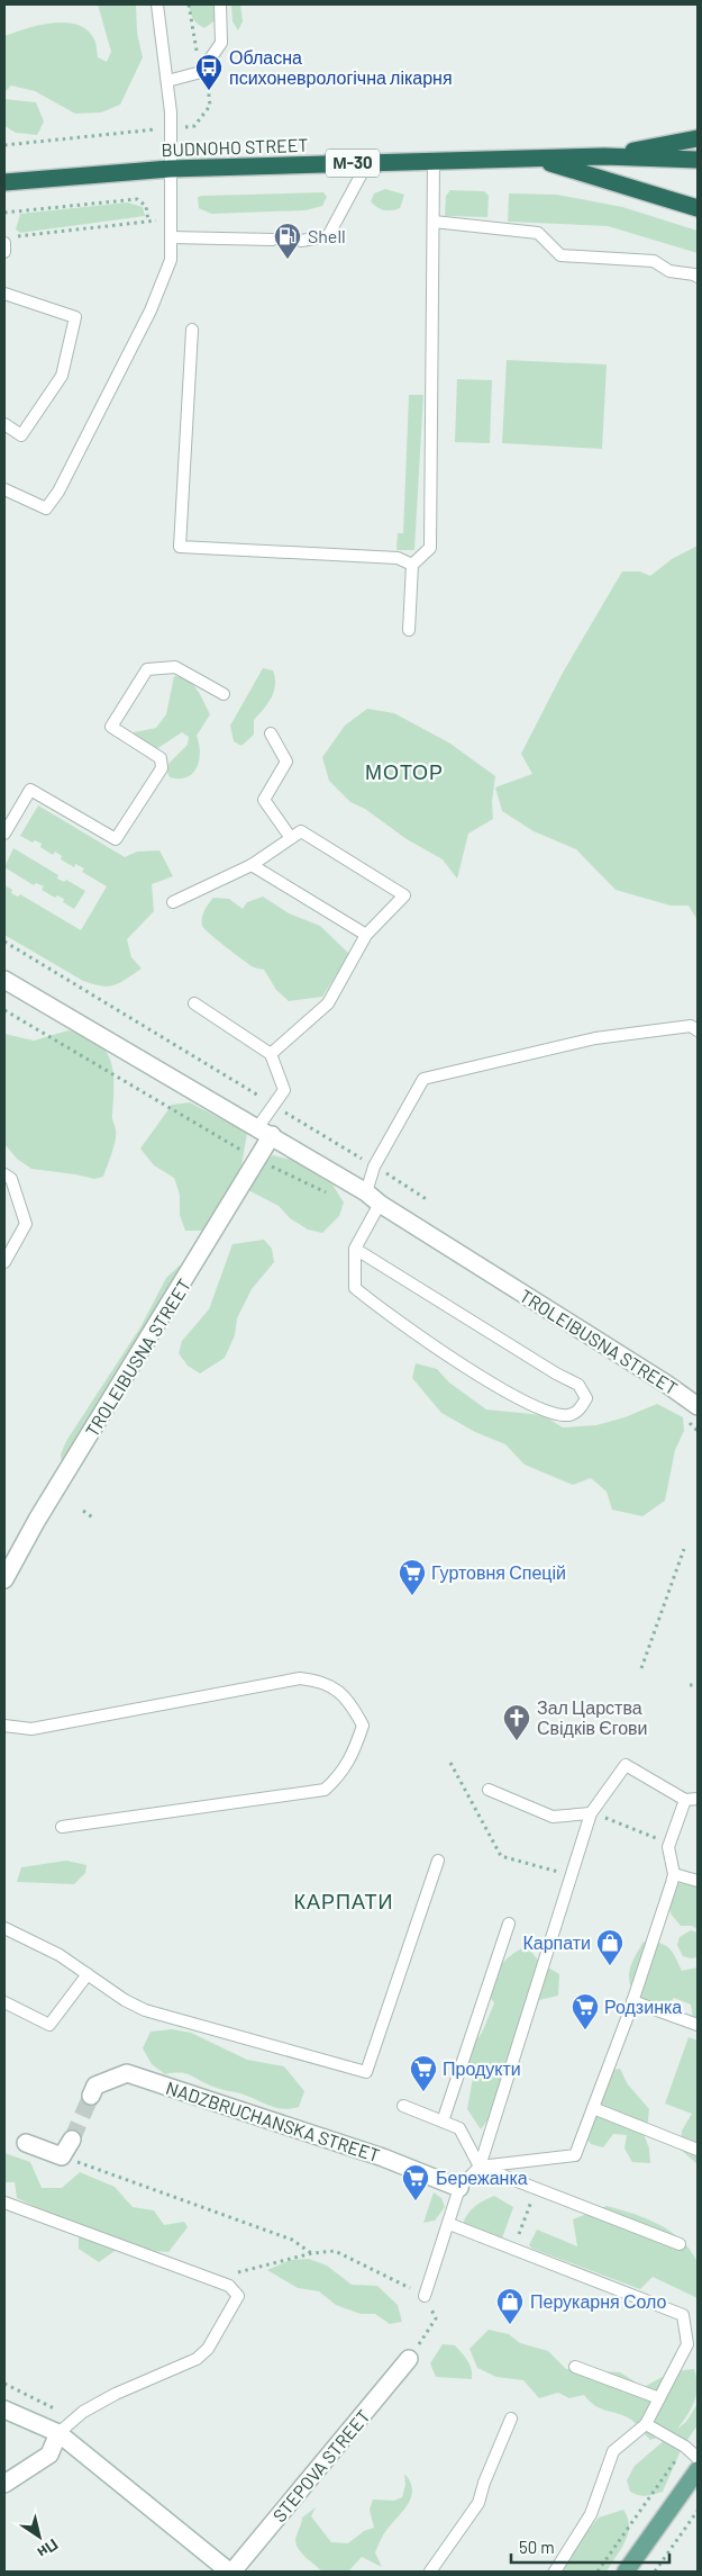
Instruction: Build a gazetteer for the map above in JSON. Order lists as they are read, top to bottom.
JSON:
{
  "streets": {
    "highway": ["BUDNOHO STREET", "М-30"],
    "street": ["TROLEIBUSNA STREET", "NADZBRUCHANSKA STREET", "STEPOVA STREET"]
  },
  "crossings": [
    ["BUDNOHO STREET", "М-30"]
  ],
  "districts": ["МОТОР", "КАРПАТИ"],
  "places": {
    "bus stop": ["Обласна психоневрологічна лікарня"],
    "fuel station": ["Shell"],
    "supermarket": [
      "Гуртовня Спецій",
      "Родзинка",
      "Продукти",
      "Бережанка"
    ],
    "church": ["Зал Царства Свідків Єгови"],
    "shop": ["Карпати", "Перукарня Соло"]
  },
  "scale_bar": "50 m",
  "north": "bottom right"
}
